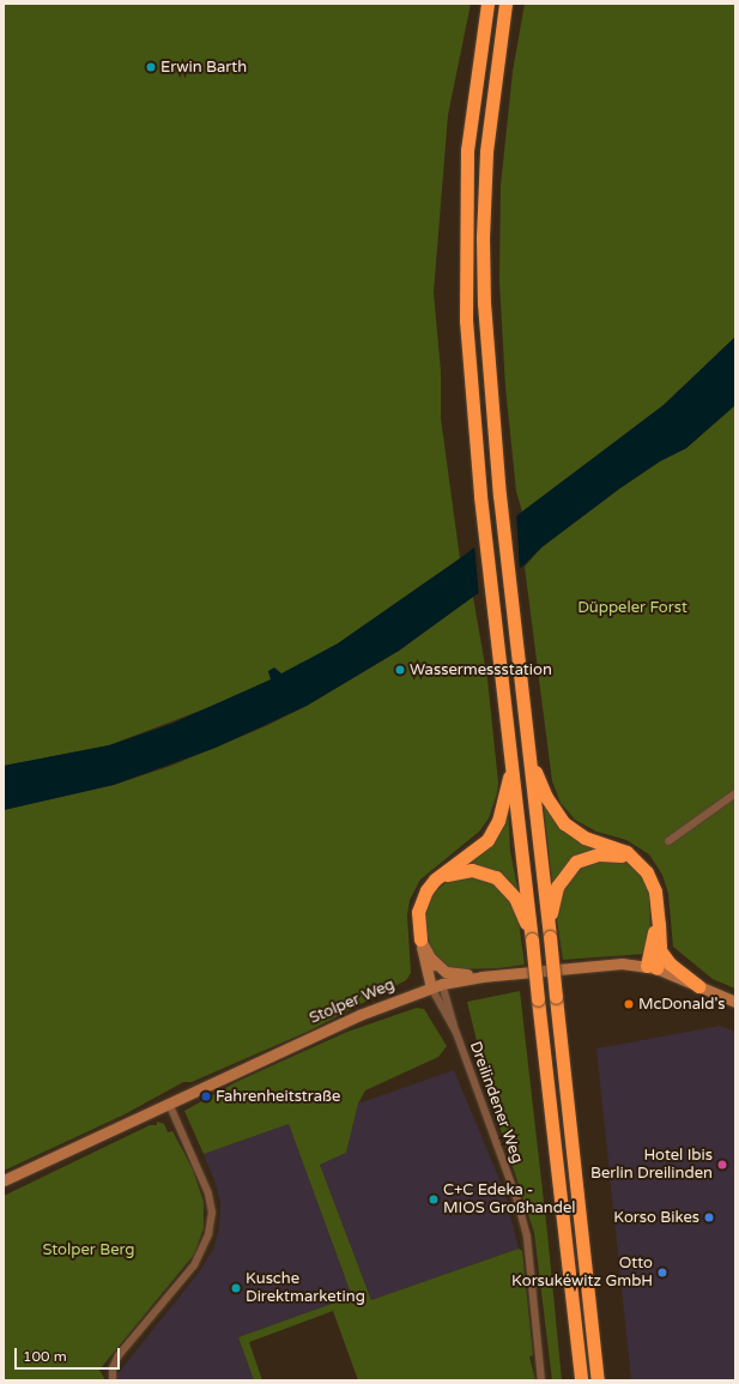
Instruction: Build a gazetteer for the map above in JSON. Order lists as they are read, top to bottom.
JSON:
{
  "streets": {
    "street": ["Stolper Weg", "Dreilindener Weg"]
  },
  "crossings": [
    ["Stolper Weg", "Dreilindener Weg"]
  ],
  "parks": ["Düppeler Forst", "Stolper Berg"],
  "places": [
    "Erwin Barth",
    "Wassermessstation",
    "McDonald's",
    "Fahrenheitstraße",
    "Hotel Ibis Berlin Dreilinden",
    "C+C Edeka - MIOS Großhandel",
    "Korso Bikes",
    "Otto Korsukéwitz GmbH",
    "Kusche Direktmarketing"
  ],
  "scale_bar": "100 m"
}
